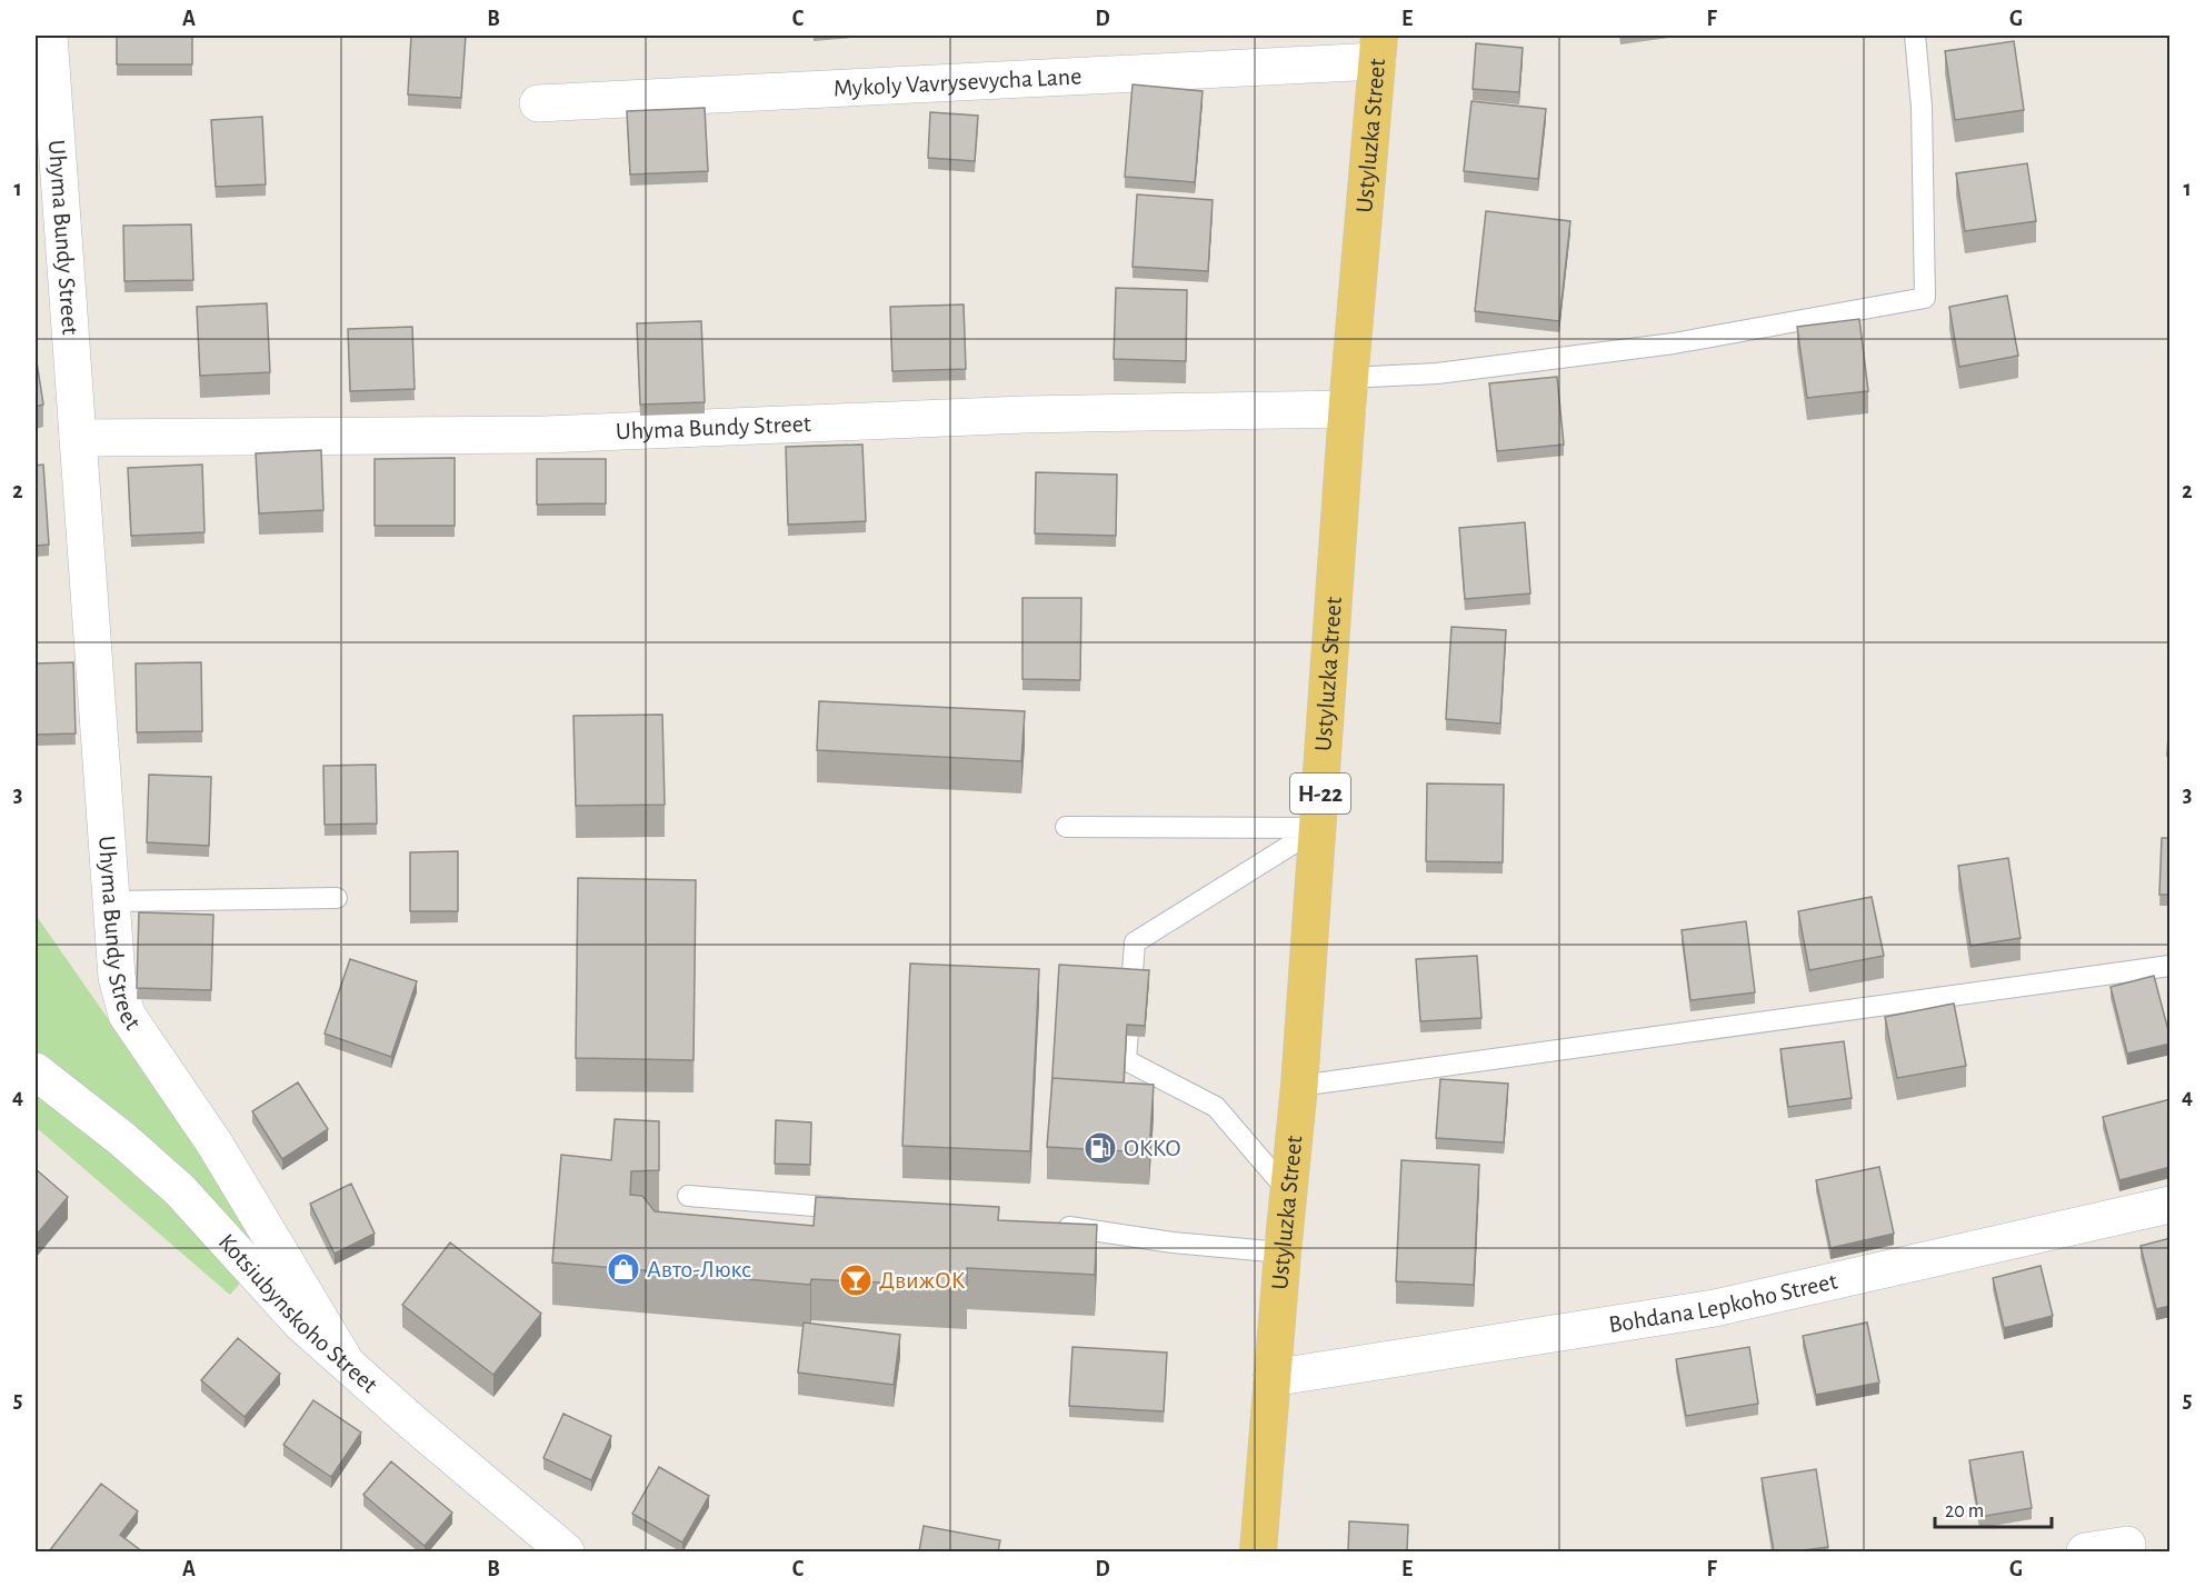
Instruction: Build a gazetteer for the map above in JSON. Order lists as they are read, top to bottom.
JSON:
{
  "streets": {
    "main road": ["Ustyluzka Street", "Н-22"],
    "street": [
      "Mykoly Vavrysevycha Lane",
      "Uhyma Bundy Street",
      "Bohdana Lepkoho Street",
      "Kotsiubynskoho Street"
    ]
  },
  "crossings": [
    ["Mykoly Vavrysevycha Lane", "Ustyluzka Street"],
    ["Ustyluzka Street", "Uhyma Bundy Street"],
    ["Ustyluzka Street", "Bohdana Lepkoho Street"],
    ["Uhyma Bundy Street", "Kotsiubynskoho Street"]
  ],
  "places": {
    "fuel station": ["OKKO"],
    "shop": ["Авто-Люкс"],
    "bar": ["ДвижОК"]
  },
  "scale_bar": "20 m",
  "grid": {
    "columns": [
      "A",
      "B",
      "C",
      "D",
      "E",
      "F",
      "G"
    ],
    "rows": [
      "1",
      "2",
      "3",
      "4",
      "5"
    ]
  }
}
